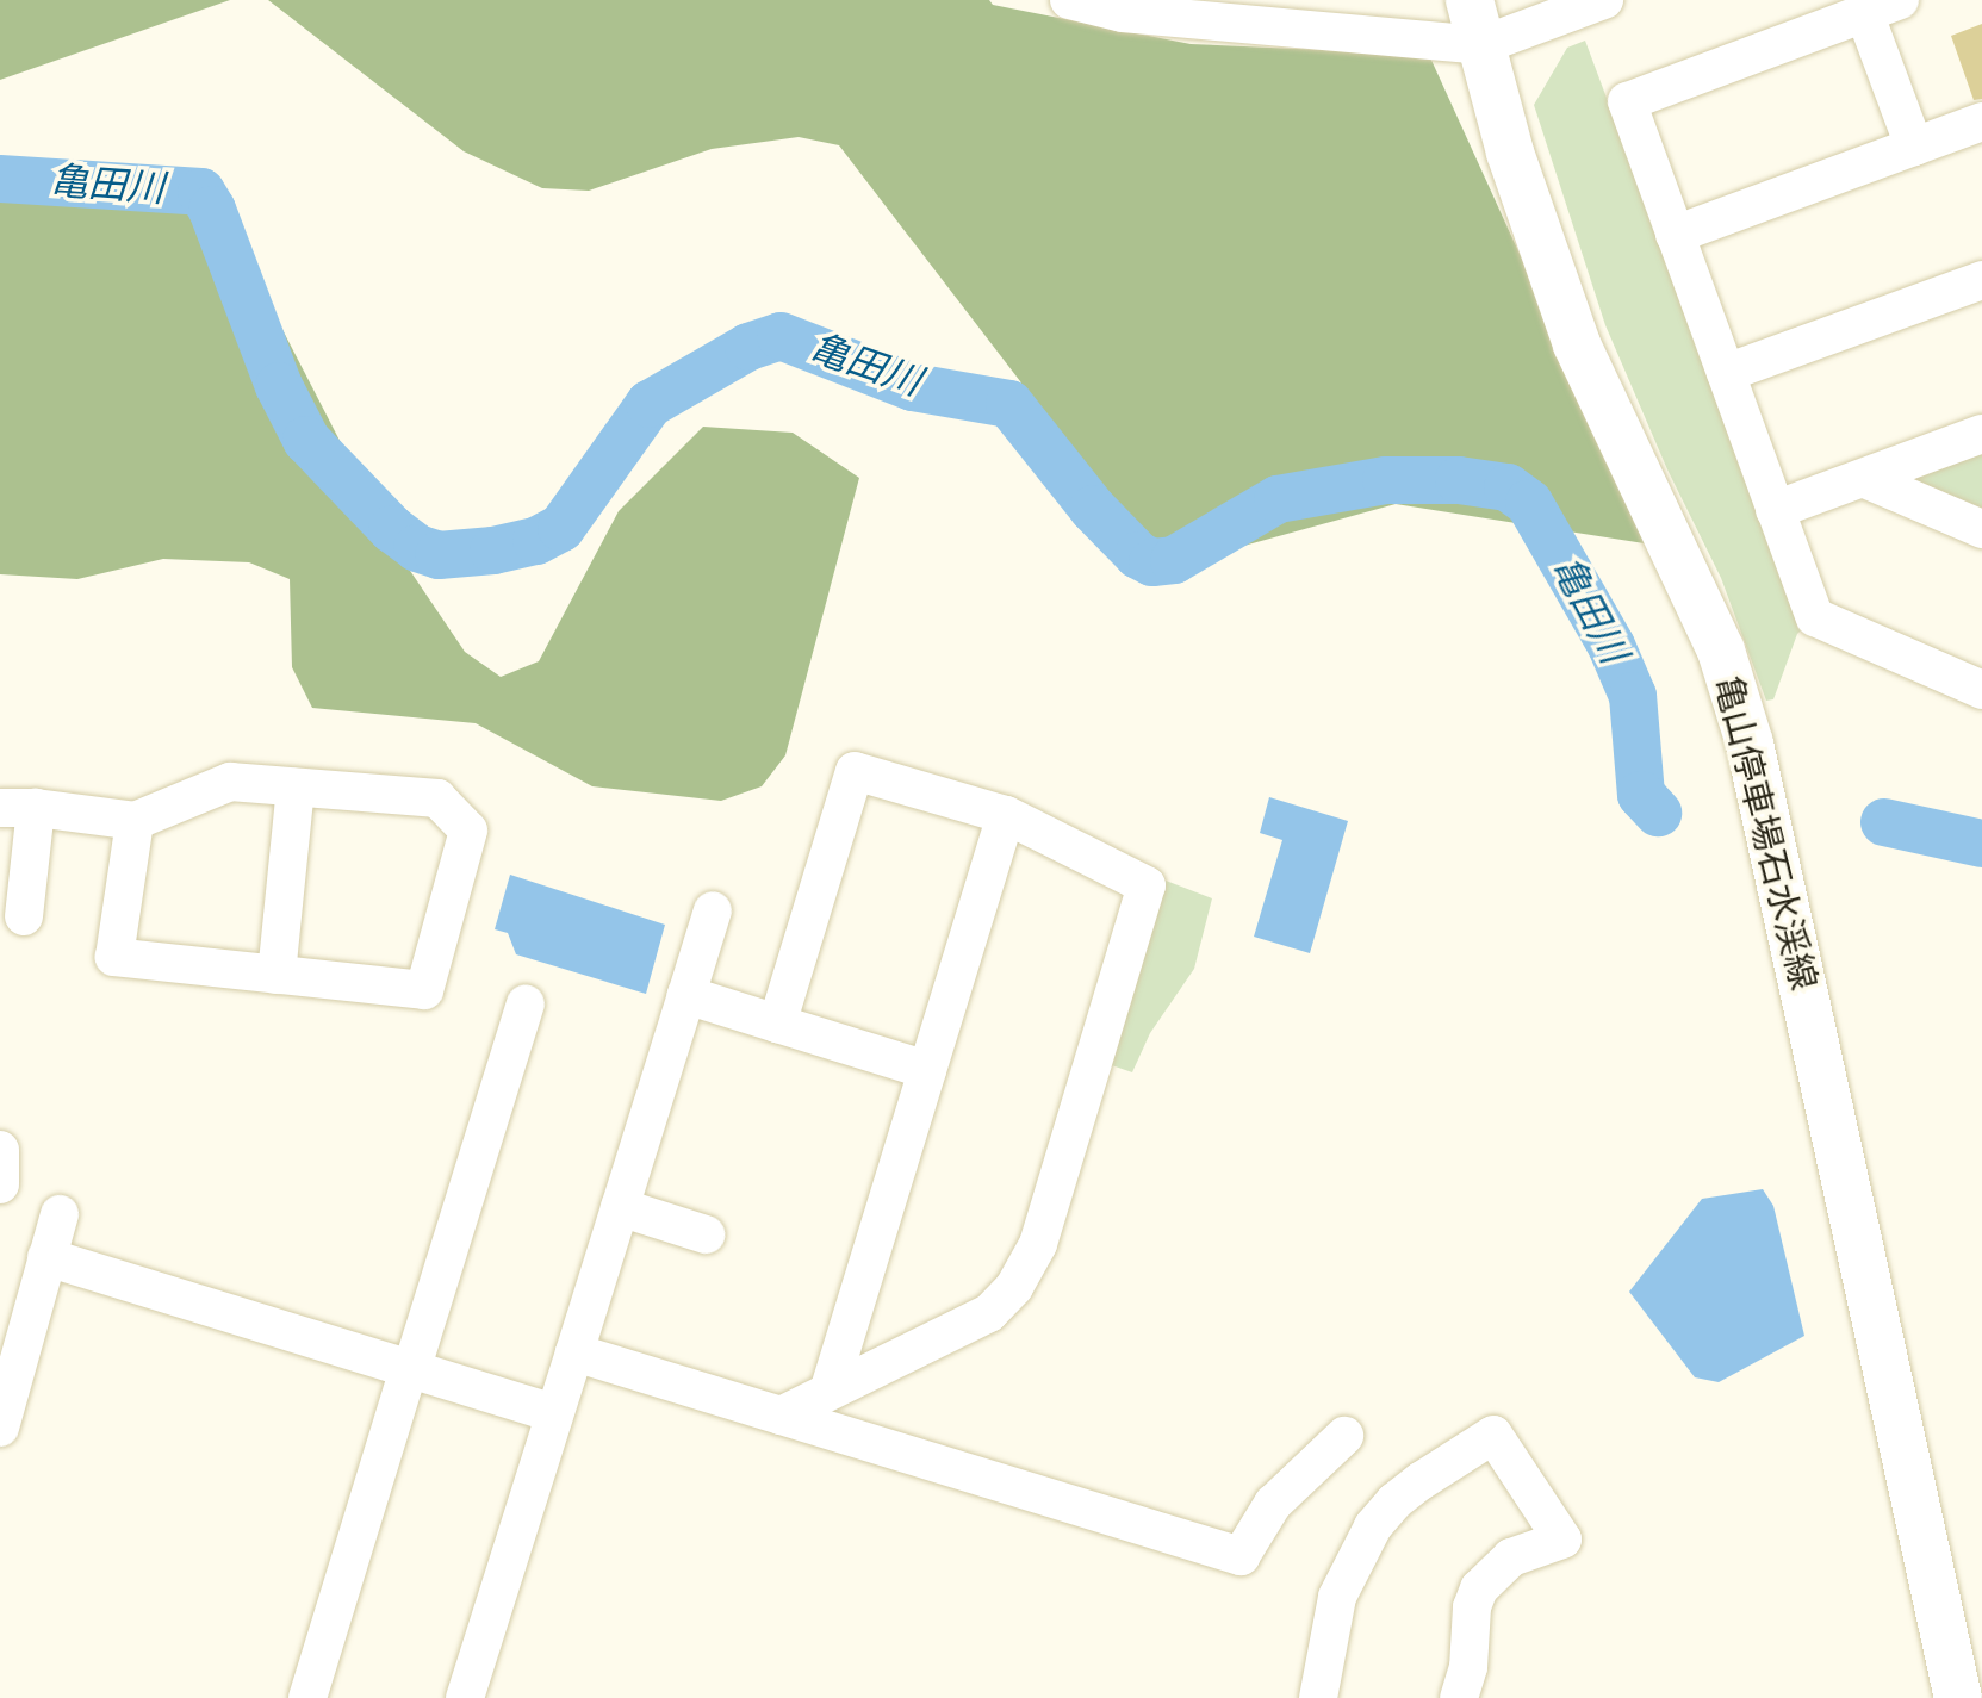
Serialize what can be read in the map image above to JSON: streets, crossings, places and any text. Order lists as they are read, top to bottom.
{
  "streets": {
    "main road": ["亀山停車場石水渓線"]
  },
  "water": ["亀田川"]
}
